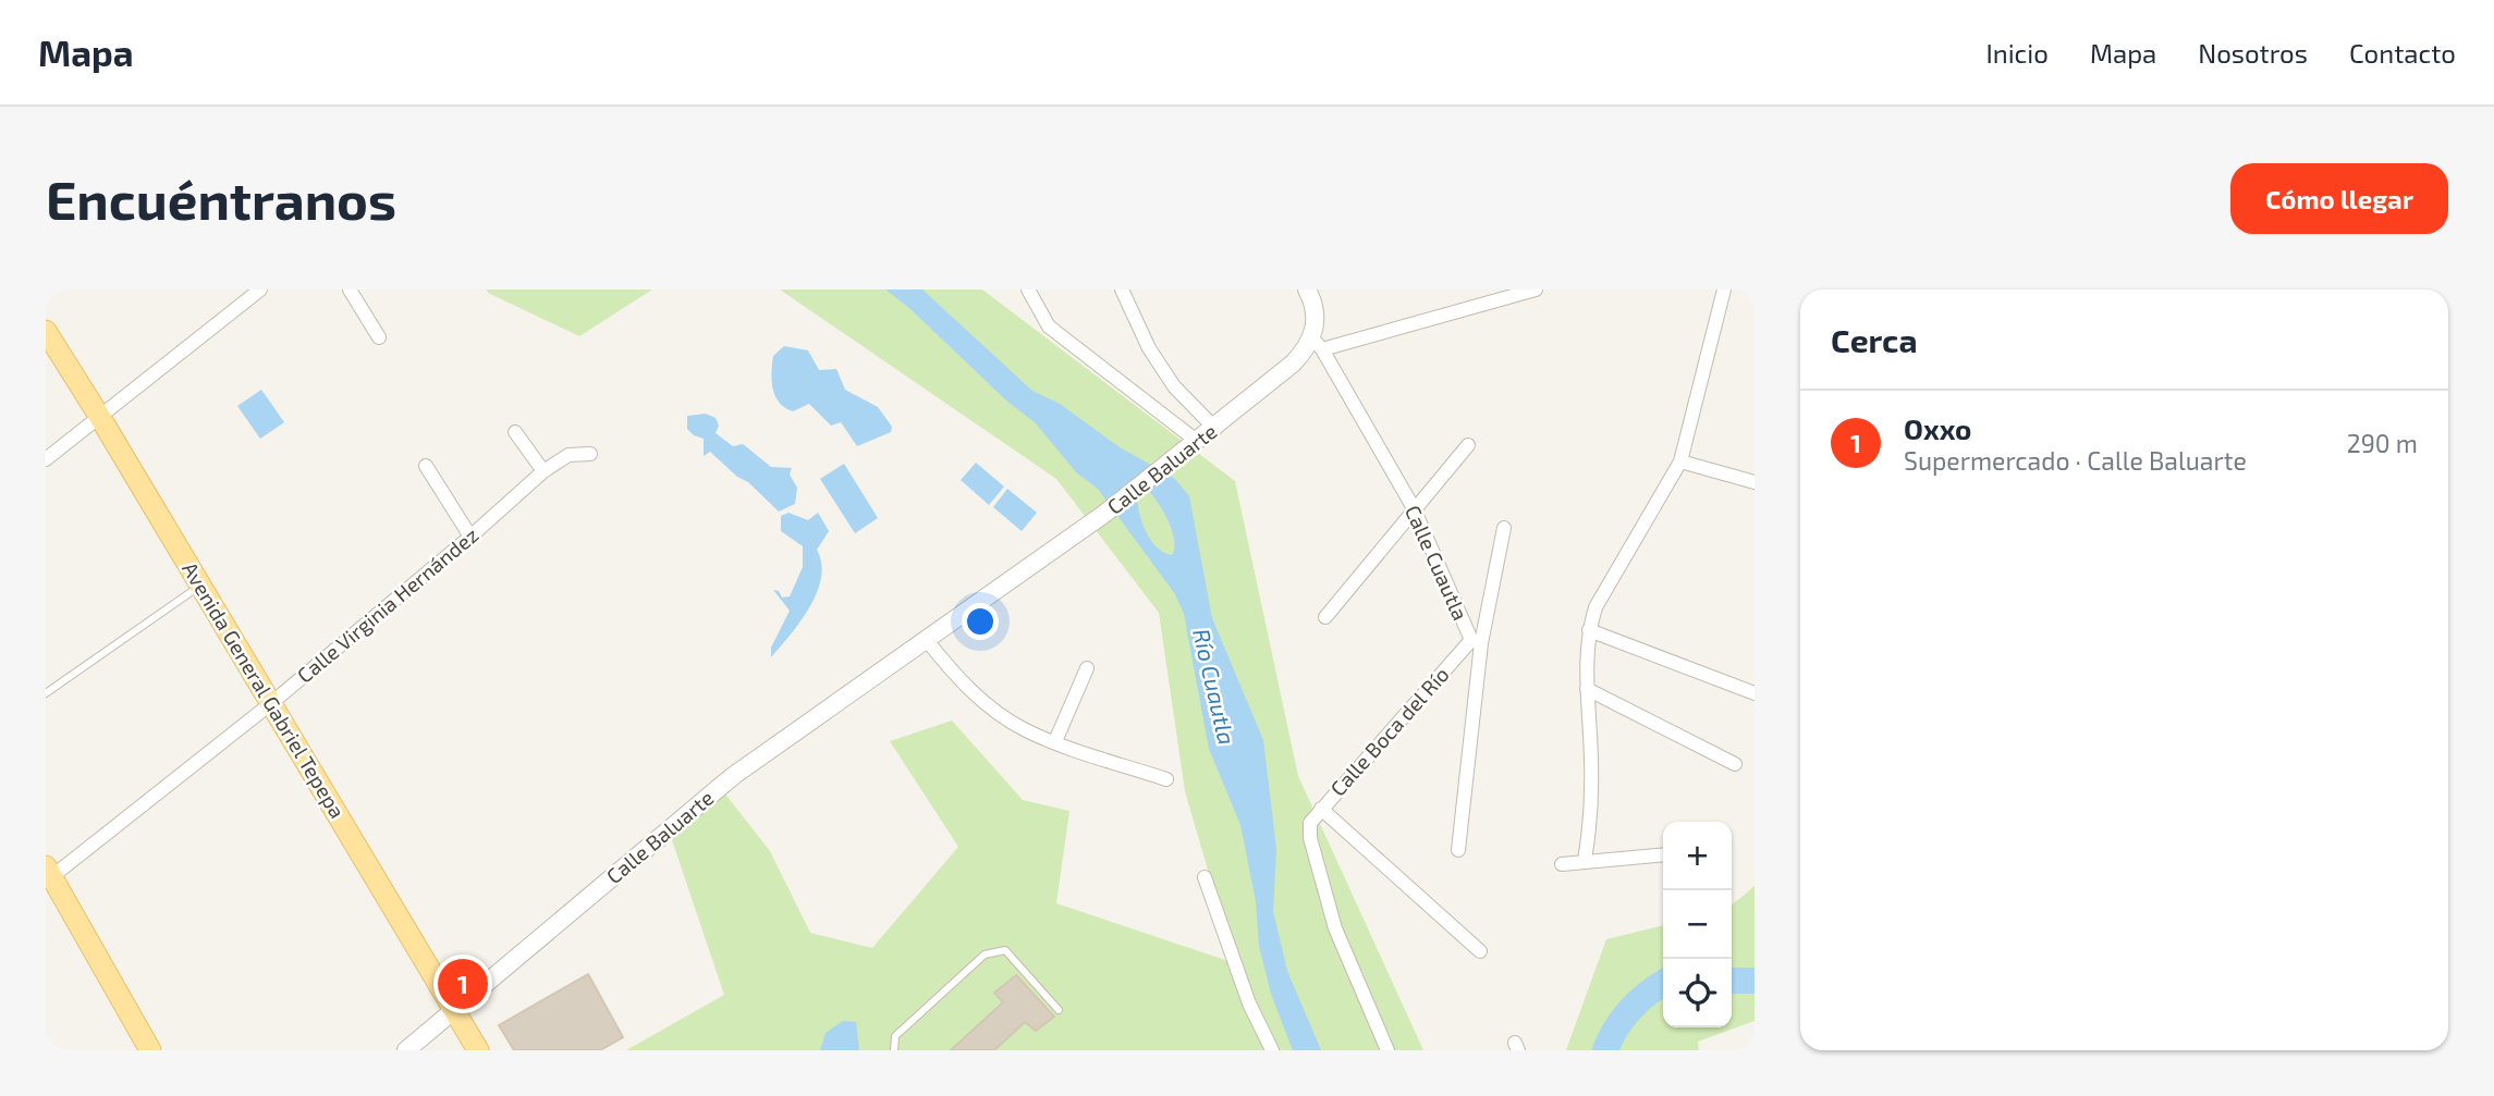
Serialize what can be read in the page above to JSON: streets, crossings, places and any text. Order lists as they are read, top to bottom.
{
  "streets": {
    "main road": ["Avenida General Gabriel Tepepa"],
    "street": [
      "Calle Baluarte",
      "Calle Cuautla",
      "Calle Virginia Hernández",
      "Calle Boca del Río"
    ]
  },
  "crossings": [
    ["Calle Baluarte", "Calle Cuautla"],
    ["Calle Baluarte", "Avenida General Gabriel Tepepa"],
    ["Calle Cuautla", "Calle Boca del Río"],
    ["Calle Virginia Hernández", "Avenida General Gabriel Tepepa"]
  ],
  "water": ["Río Cuautla"],
  "page": {
    "header": "Mapa",
    "nav": [
      "Inicio",
      "Mapa",
      "Nosotros",
      "Contacto"
    ],
    "buttons": "Cómo llegar",
    "title": "Encuéntranos",
    "heading": "Cerca",
    "list": [
      {
        "mark": "1",
        "name": "Oxxo",
        "note": "Supermercado · Calle Baluarte",
        "value": "290 m"
      }
    ],
    "map_buttons": ["+", "−"],
    "pins": "1"
  }
}
